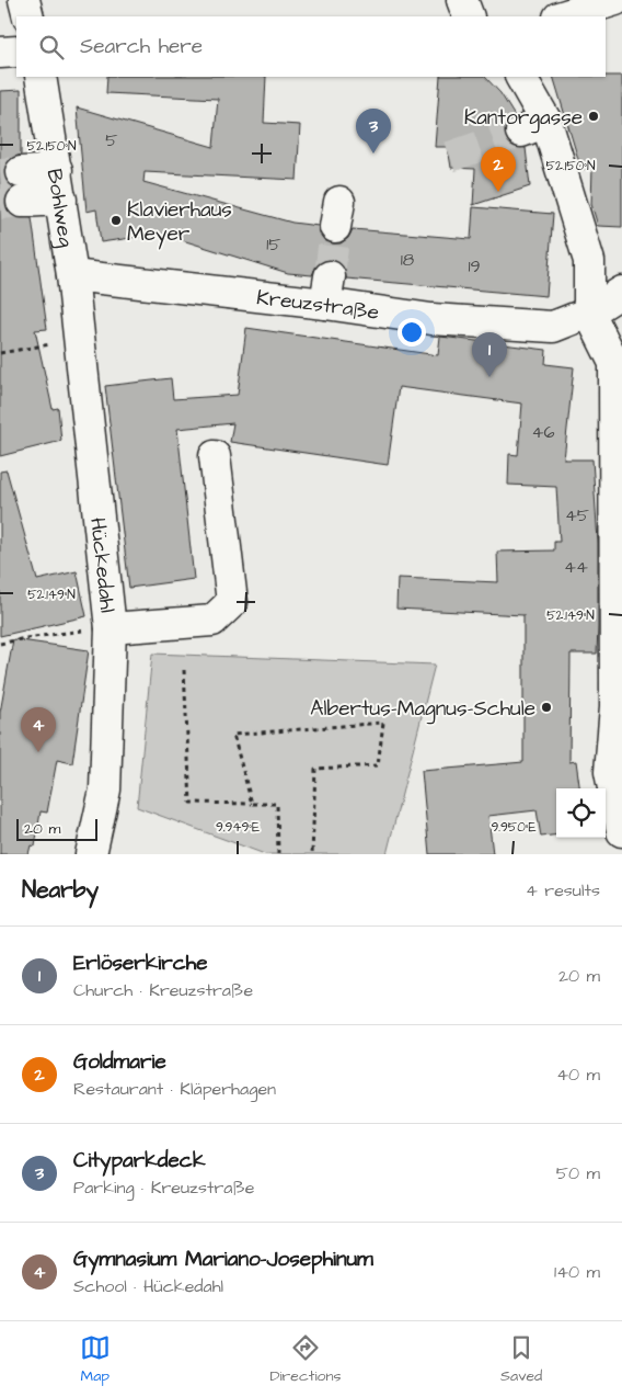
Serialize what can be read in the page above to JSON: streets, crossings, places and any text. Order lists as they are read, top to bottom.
{
  "streets": {
    "street": ["Bohlweg", "Kreuzstraße", "Hückedahl"]
  },
  "crossings": [
    ["Bohlweg", "Kreuzstraße"],
    ["Bohlweg", "Hückedahl"],
    ["Kreuzstraße", "Hückedahl"]
  ],
  "places": ["Kantorgasse", "Klavierhaus Meyer", "Albertus-Magnus-Schule"],
  "house_numbers": [
    "5",
    "15",
    "18",
    "19",
    "46",
    "45",
    "44"
  ],
  "scale_bar": "20 m",
  "page": {
    "search": "Search here",
    "pins": [
      "3",
      "2",
      "1",
      "4"
    ],
    "scale": "20 m",
    "heading": ["Nearby", "4 results"],
    "list": [
      {
        "mark": "1",
        "name": "Erlöserkirche",
        "note": "Church · Kreuzstraße",
        "value": "20 m"
      },
      {
        "mark": "2",
        "name": "Goldmarie",
        "note": "Restaurant · Kläperhagen",
        "value": "40 m"
      },
      {
        "mark": "3",
        "name": "Cityparkdeck",
        "note": "Parking · Kreuzstraße",
        "value": "50 m"
      },
      {
        "mark": "4",
        "name": "Gymnasium Mariano-Josephinum",
        "note": "School · Hückedahl",
        "value": "140 m"
      }
    ],
    "nav": ["Map", "Directions", "Saved"]
  },
  "coordinates": [
    "52.150°N",
    "52.149°N",
    "9.949°E",
    "9.950°E"
  ]
}
